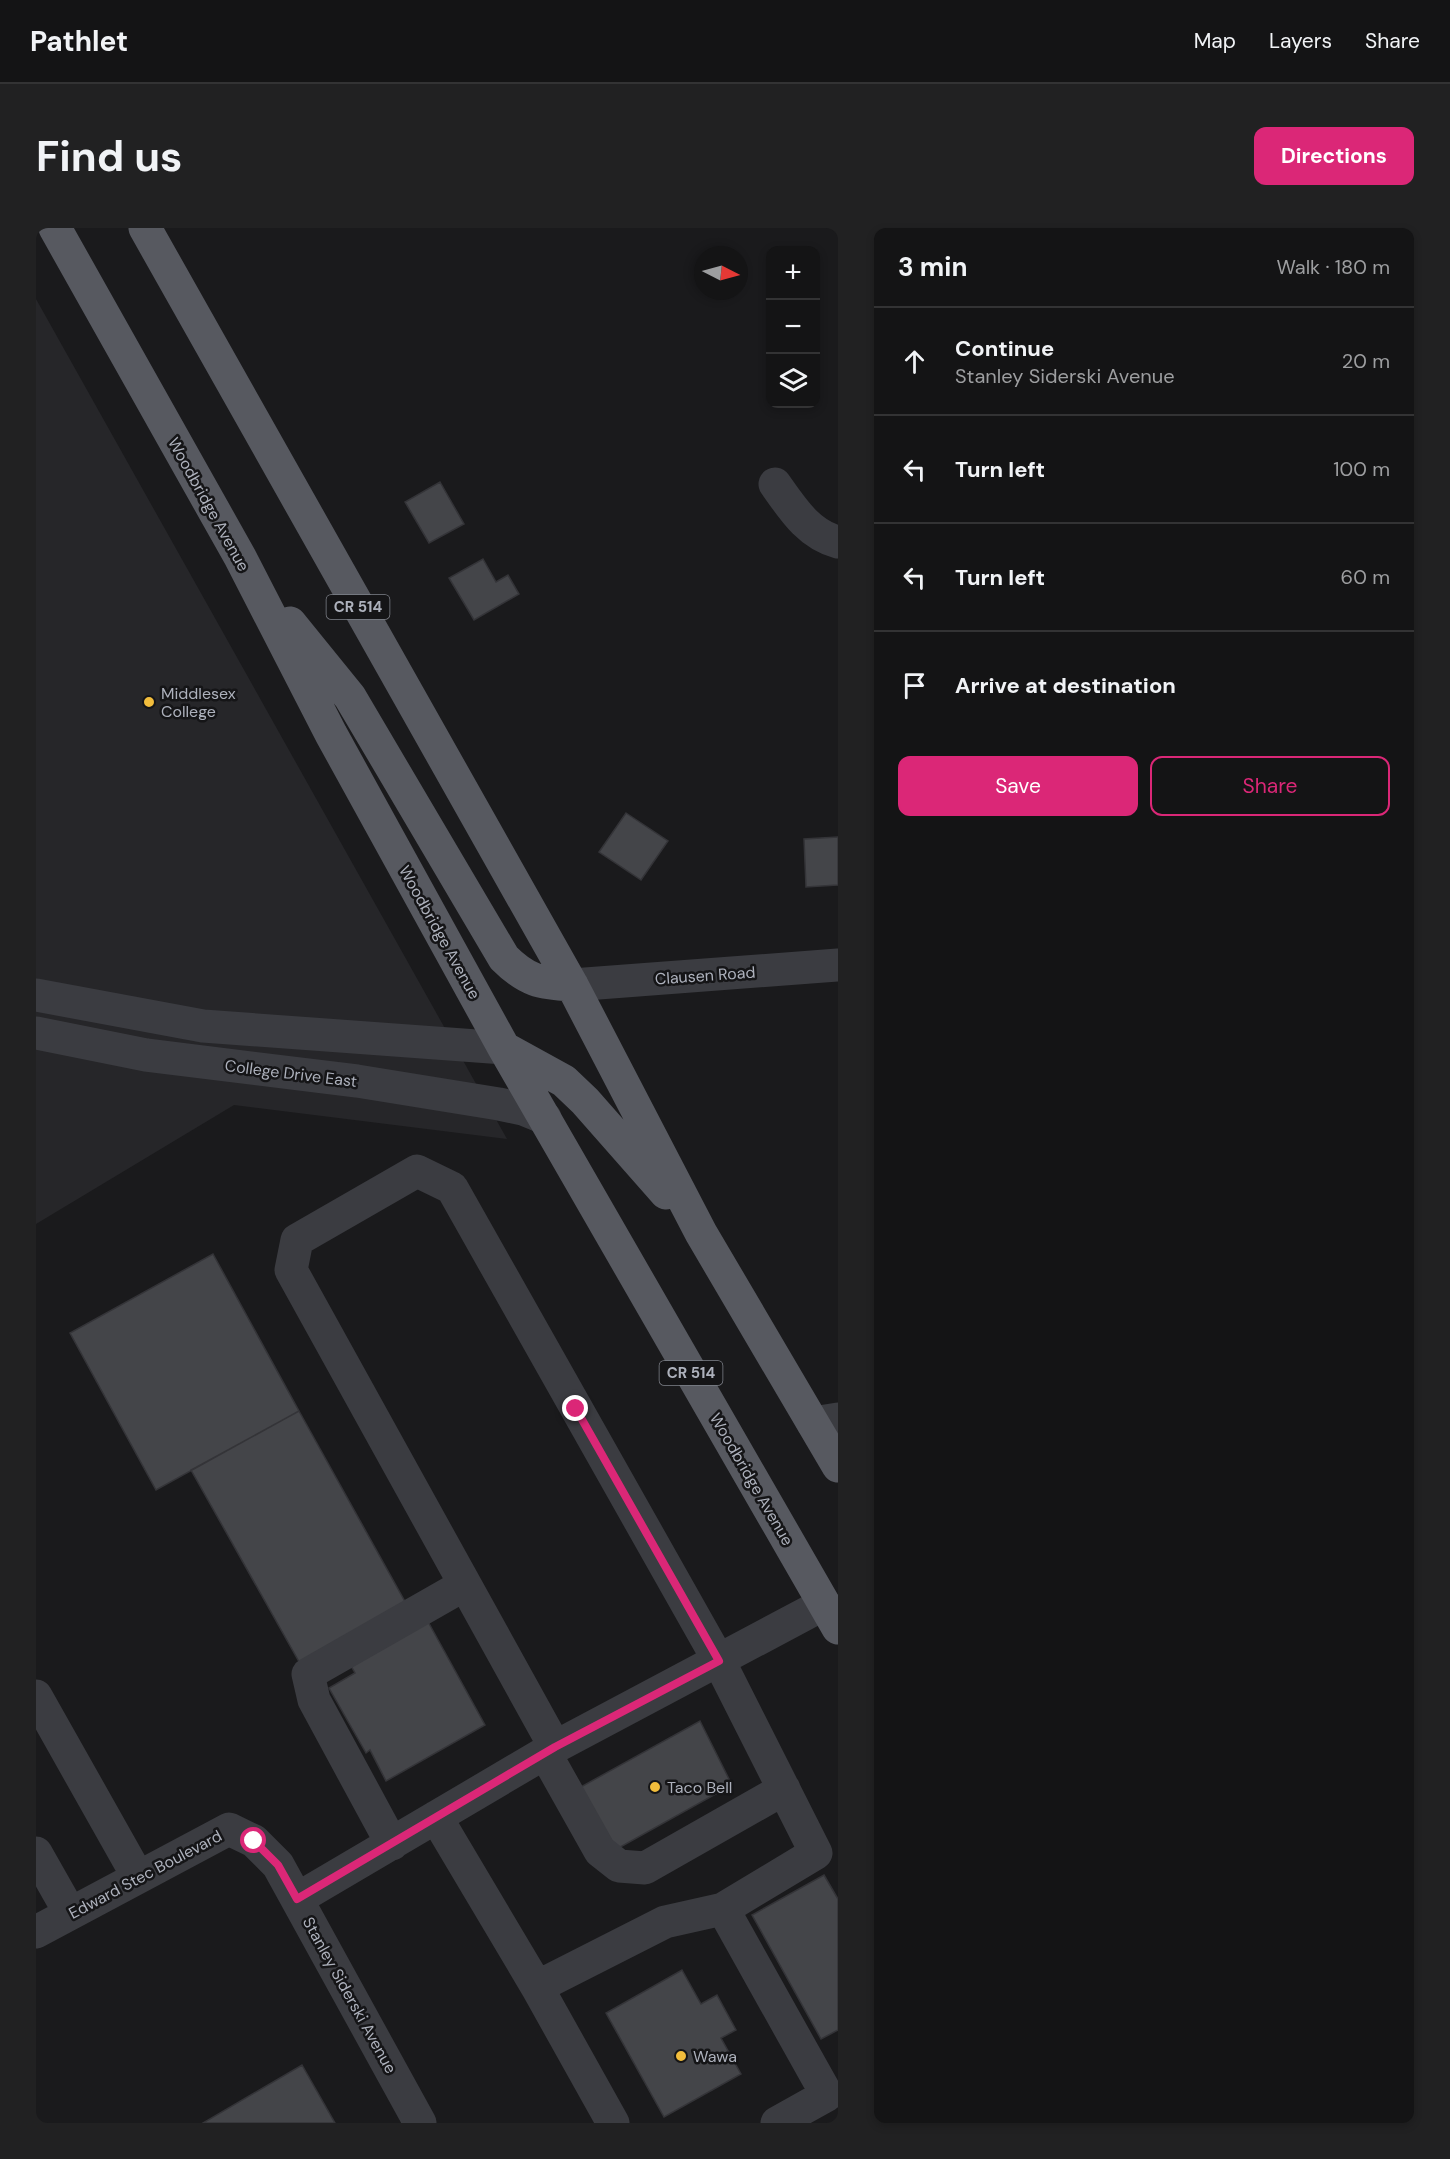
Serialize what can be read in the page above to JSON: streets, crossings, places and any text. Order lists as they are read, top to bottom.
{
  "streets": {
    "main road": ["Woodbridge Avenue", "CR 514"],
    "street": [
      "Clausen Road",
      "College Drive East",
      "Edward Stec Boulevard",
      "Stanley Siderski Avenue"
    ]
  },
  "crossings": [
    ["Woodbridge Avenue", "College Drive East"],
    ["CR 514", "Clausen Road"],
    ["Edward Stec Boulevard", "Stanley Siderski Avenue"]
  ],
  "places": ["Middlesex College", "Taco Bell", "Wawa"],
  "north": "right",
  "page": {
    "header": "Pathlet",
    "nav": ["Map", "Layers", "Share"],
    "buttons": [
      "Directions",
      ["Save", "Share"]
    ],
    "title": "Find us",
    "heading": ["3 min", "Walk · 180 m"],
    "map_buttons": ["+", "−"],
    "list": [
      ["Continue", "Stanley Siderski Avenue", "20 m"],
      ["Turn left", "100 m"],
      ["Turn left", "60 m"],
      "Arrive at destination"
    ]
  }
}
